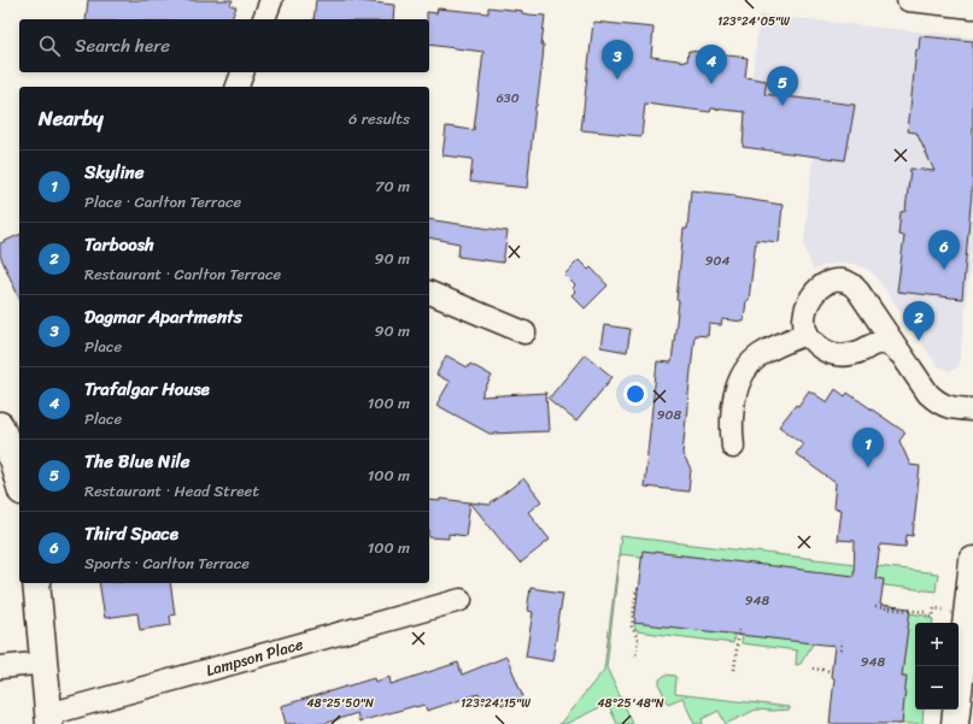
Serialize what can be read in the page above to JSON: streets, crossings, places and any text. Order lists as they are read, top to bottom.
{
  "streets": {
    "street": ["Lampson Place"]
  },
  "house_numbers": [
    "630",
    "904",
    "908",
    "948",
    "948"
  ],
  "page": {
    "search": "Search here",
    "pins": [
      "3",
      "4",
      "5",
      "6",
      "2",
      "1"
    ],
    "heading": ["Nearby", "6 results"],
    "list": [
      {
        "mark": "1",
        "name": "Skyline",
        "note": "Place · Carlton Terrace",
        "value": "70 m"
      },
      {
        "mark": "2",
        "name": "Tarboosh",
        "note": "Restaurant · Carlton Terrace",
        "value": "90 m"
      },
      {
        "mark": "3",
        "name": "Dagmar Apartments",
        "note": "Place",
        "value": "90 m"
      },
      {
        "mark": "4",
        "name": "Trafalgar House",
        "note": "Place",
        "value": "100 m"
      },
      {
        "mark": "5",
        "name": "The Blue Nile",
        "note": "Restaurant · Head Street",
        "value": "100 m"
      },
      {
        "mark": "6",
        "name": "Third Space",
        "note": "Sports · Carlton Terrace",
        "value": "100 m"
      }
    ],
    "map_buttons": ["+", "−"]
  },
  "coordinates": [
    "123°24'05\"W",
    "48°25'50\"N",
    "48°25'48\"N",
    "123°24'15\"W"
  ]
}
